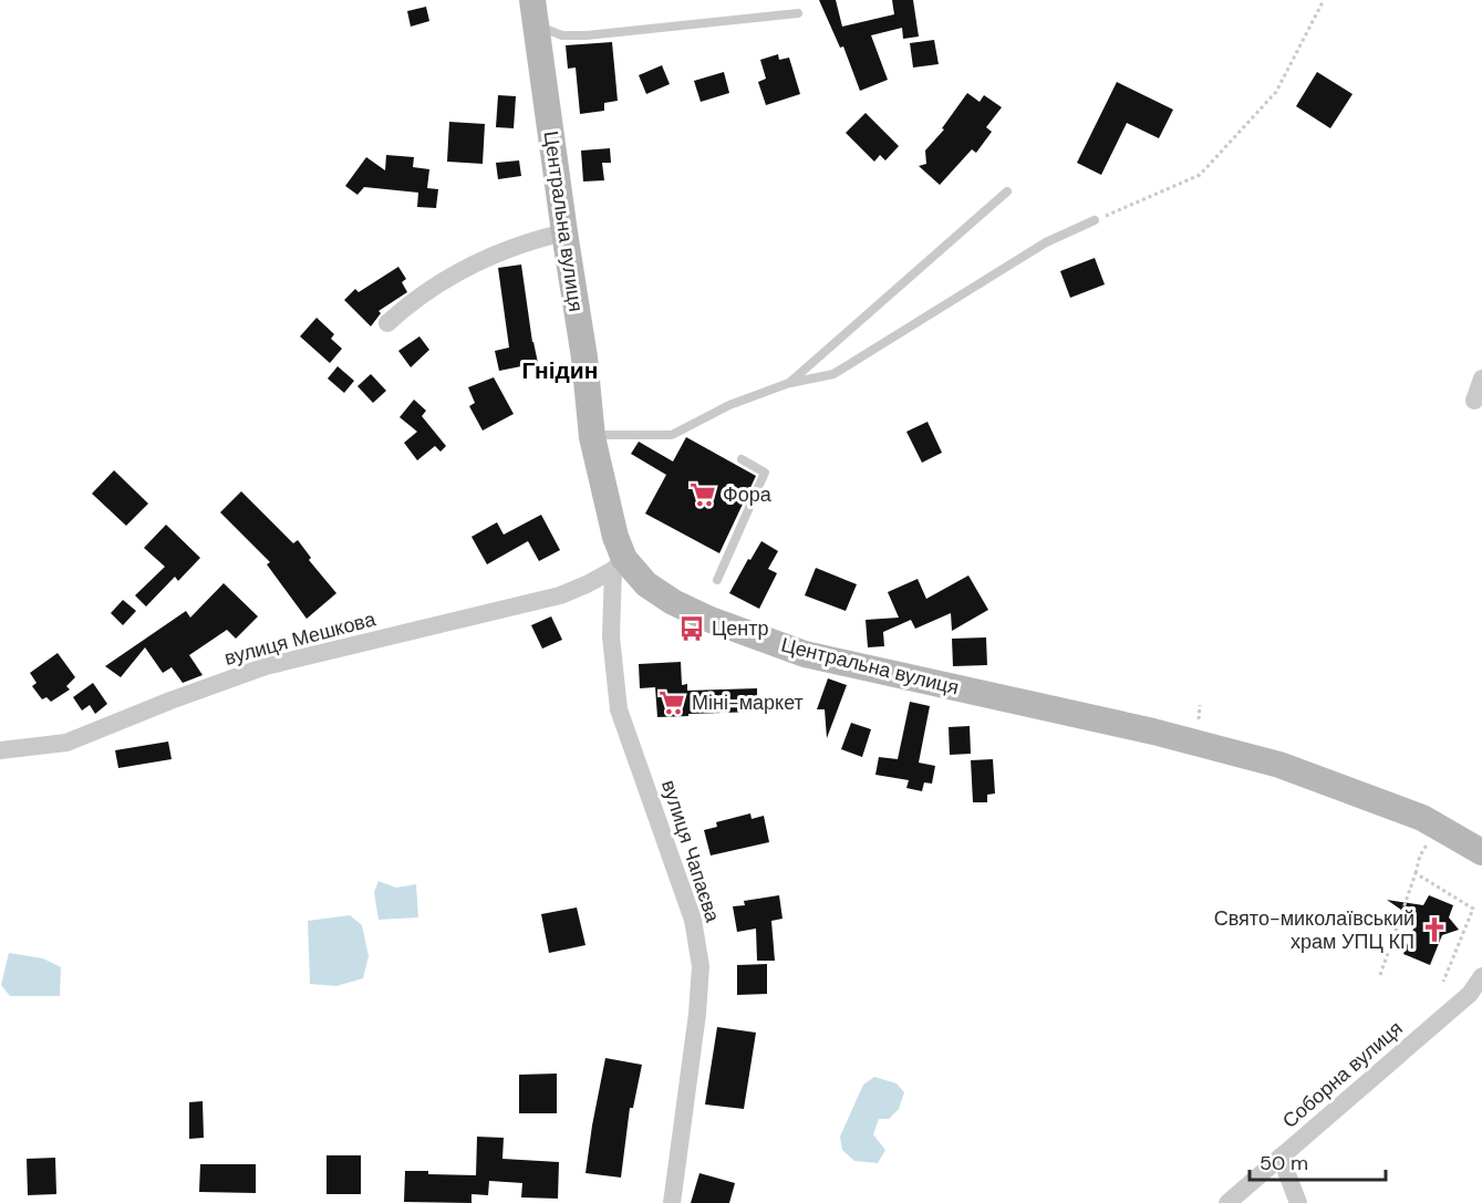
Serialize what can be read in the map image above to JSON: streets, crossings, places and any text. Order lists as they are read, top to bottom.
{
  "streets": {
    "street": [
      "Центральна вулиця",
      "вулиця Мешкова",
      "вулиця Чапаєва",
      "Соборна вулиця"
    ]
  },
  "crossings": [
    ["Центральна вулиця", "вулиця Мешкова"],
    ["Центральна вулиця", "вулиця Чапаєва"],
    ["вулиця Мешкова", "вулиця Чапаєва"]
  ],
  "districts": ["Гнідин"],
  "places": {
    "supermarket": ["Фора", "Міні-маркет"],
    "bus stop": ["Центр"],
    "church": ["Свято-миколаївський храм УПЦ КП"]
  },
  "scale_bar": "50 m"
}
